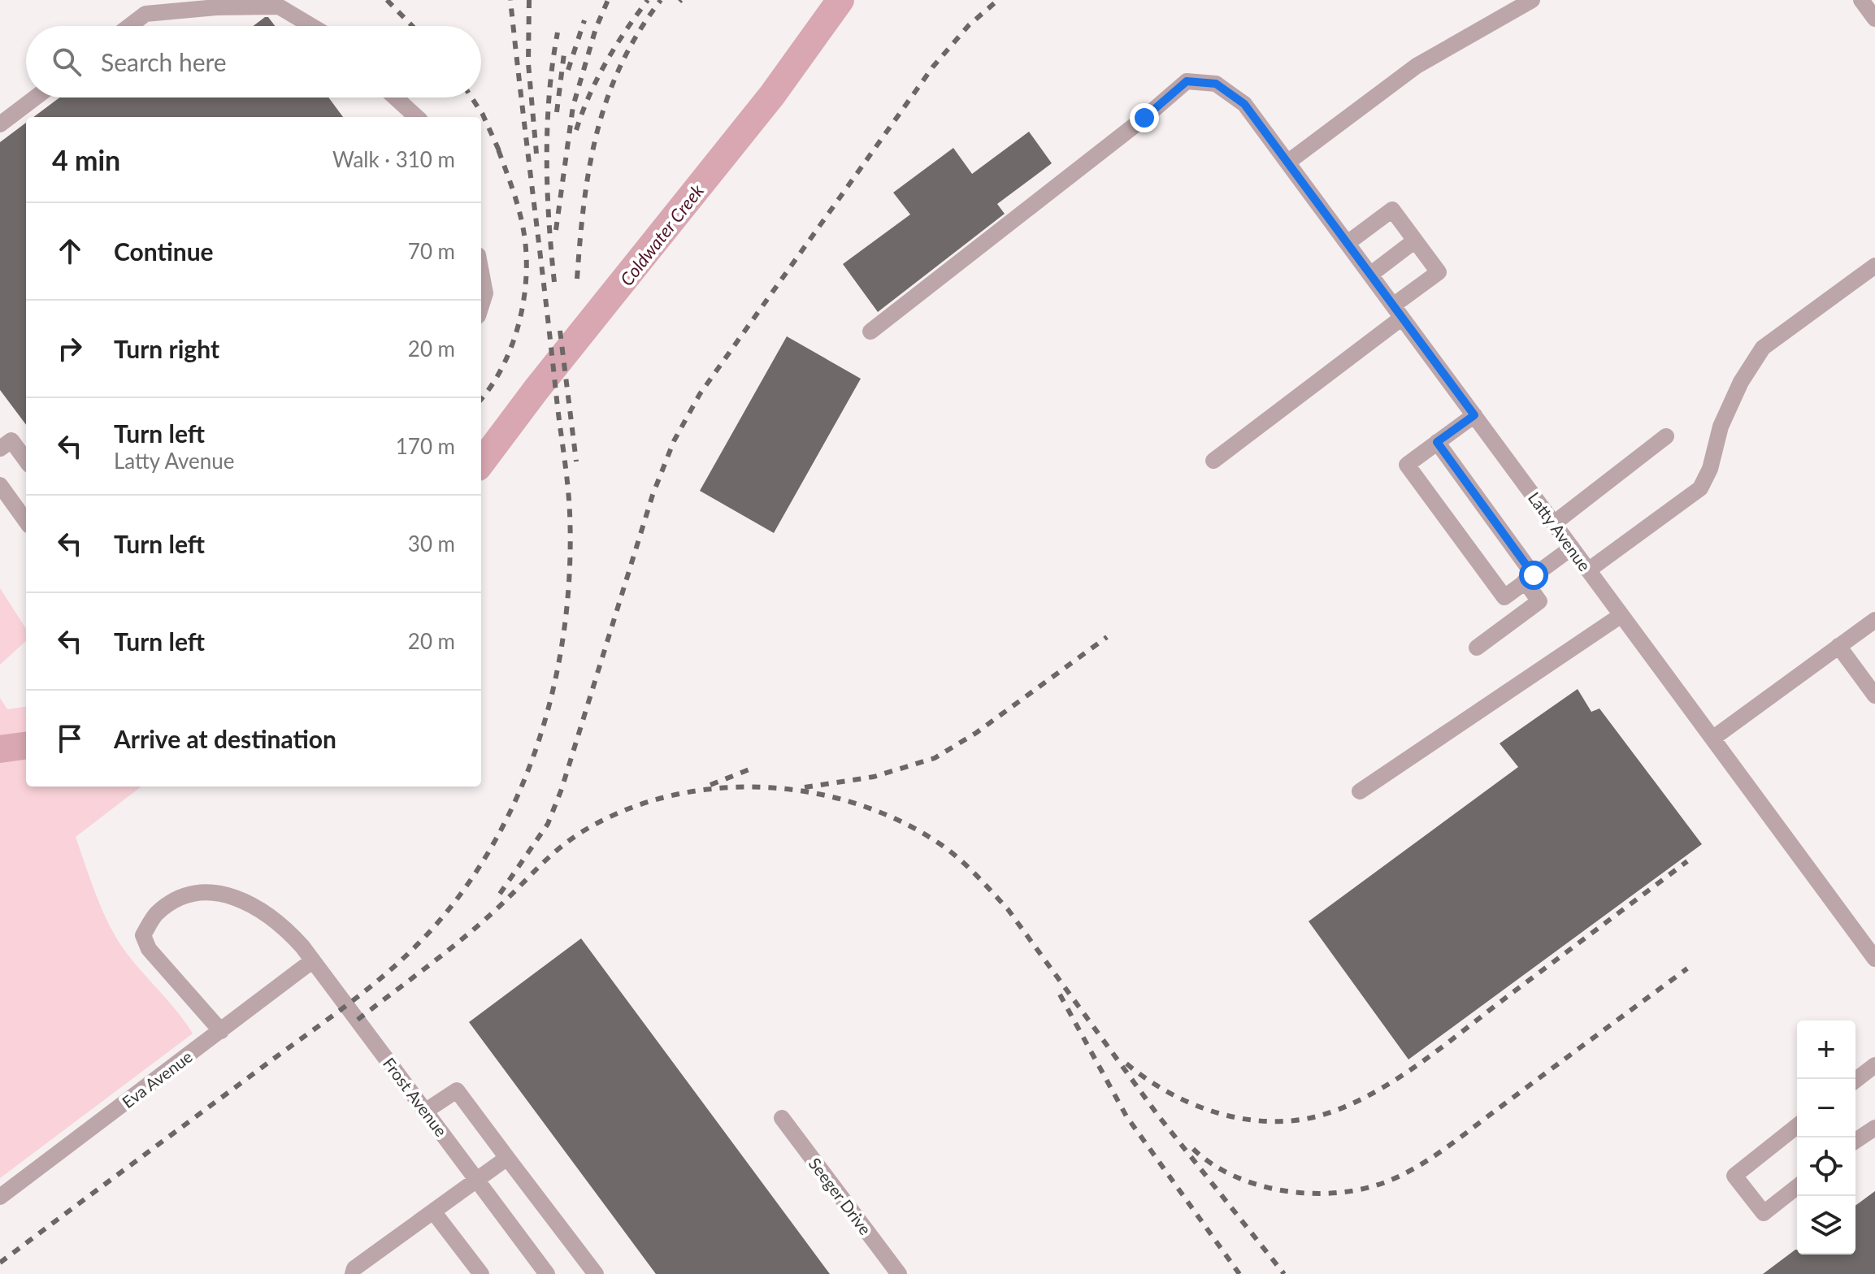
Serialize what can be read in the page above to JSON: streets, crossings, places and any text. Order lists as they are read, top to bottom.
{
  "streets": {
    "street": [
      "Latty Avenue",
      "Eva Avenue",
      "Frost Avenue",
      "Seeger Drive"
    ]
  },
  "crossings": [
    ["Eva Avenue", "Frost Avenue"]
  ],
  "water": ["Coldwater Creek"],
  "page": {
    "search": "Search here",
    "heading": ["4 min", "Walk · 310 m"],
    "list": [
      ["Continue", "70 m"],
      ["Turn right", "20 m"],
      ["Turn left", "Latty Avenue", "170 m"],
      ["Turn left", "30 m"],
      ["Turn left", "20 m"],
      "Arrive at destination"
    ],
    "map_buttons": ["+", "−"]
  }
}
